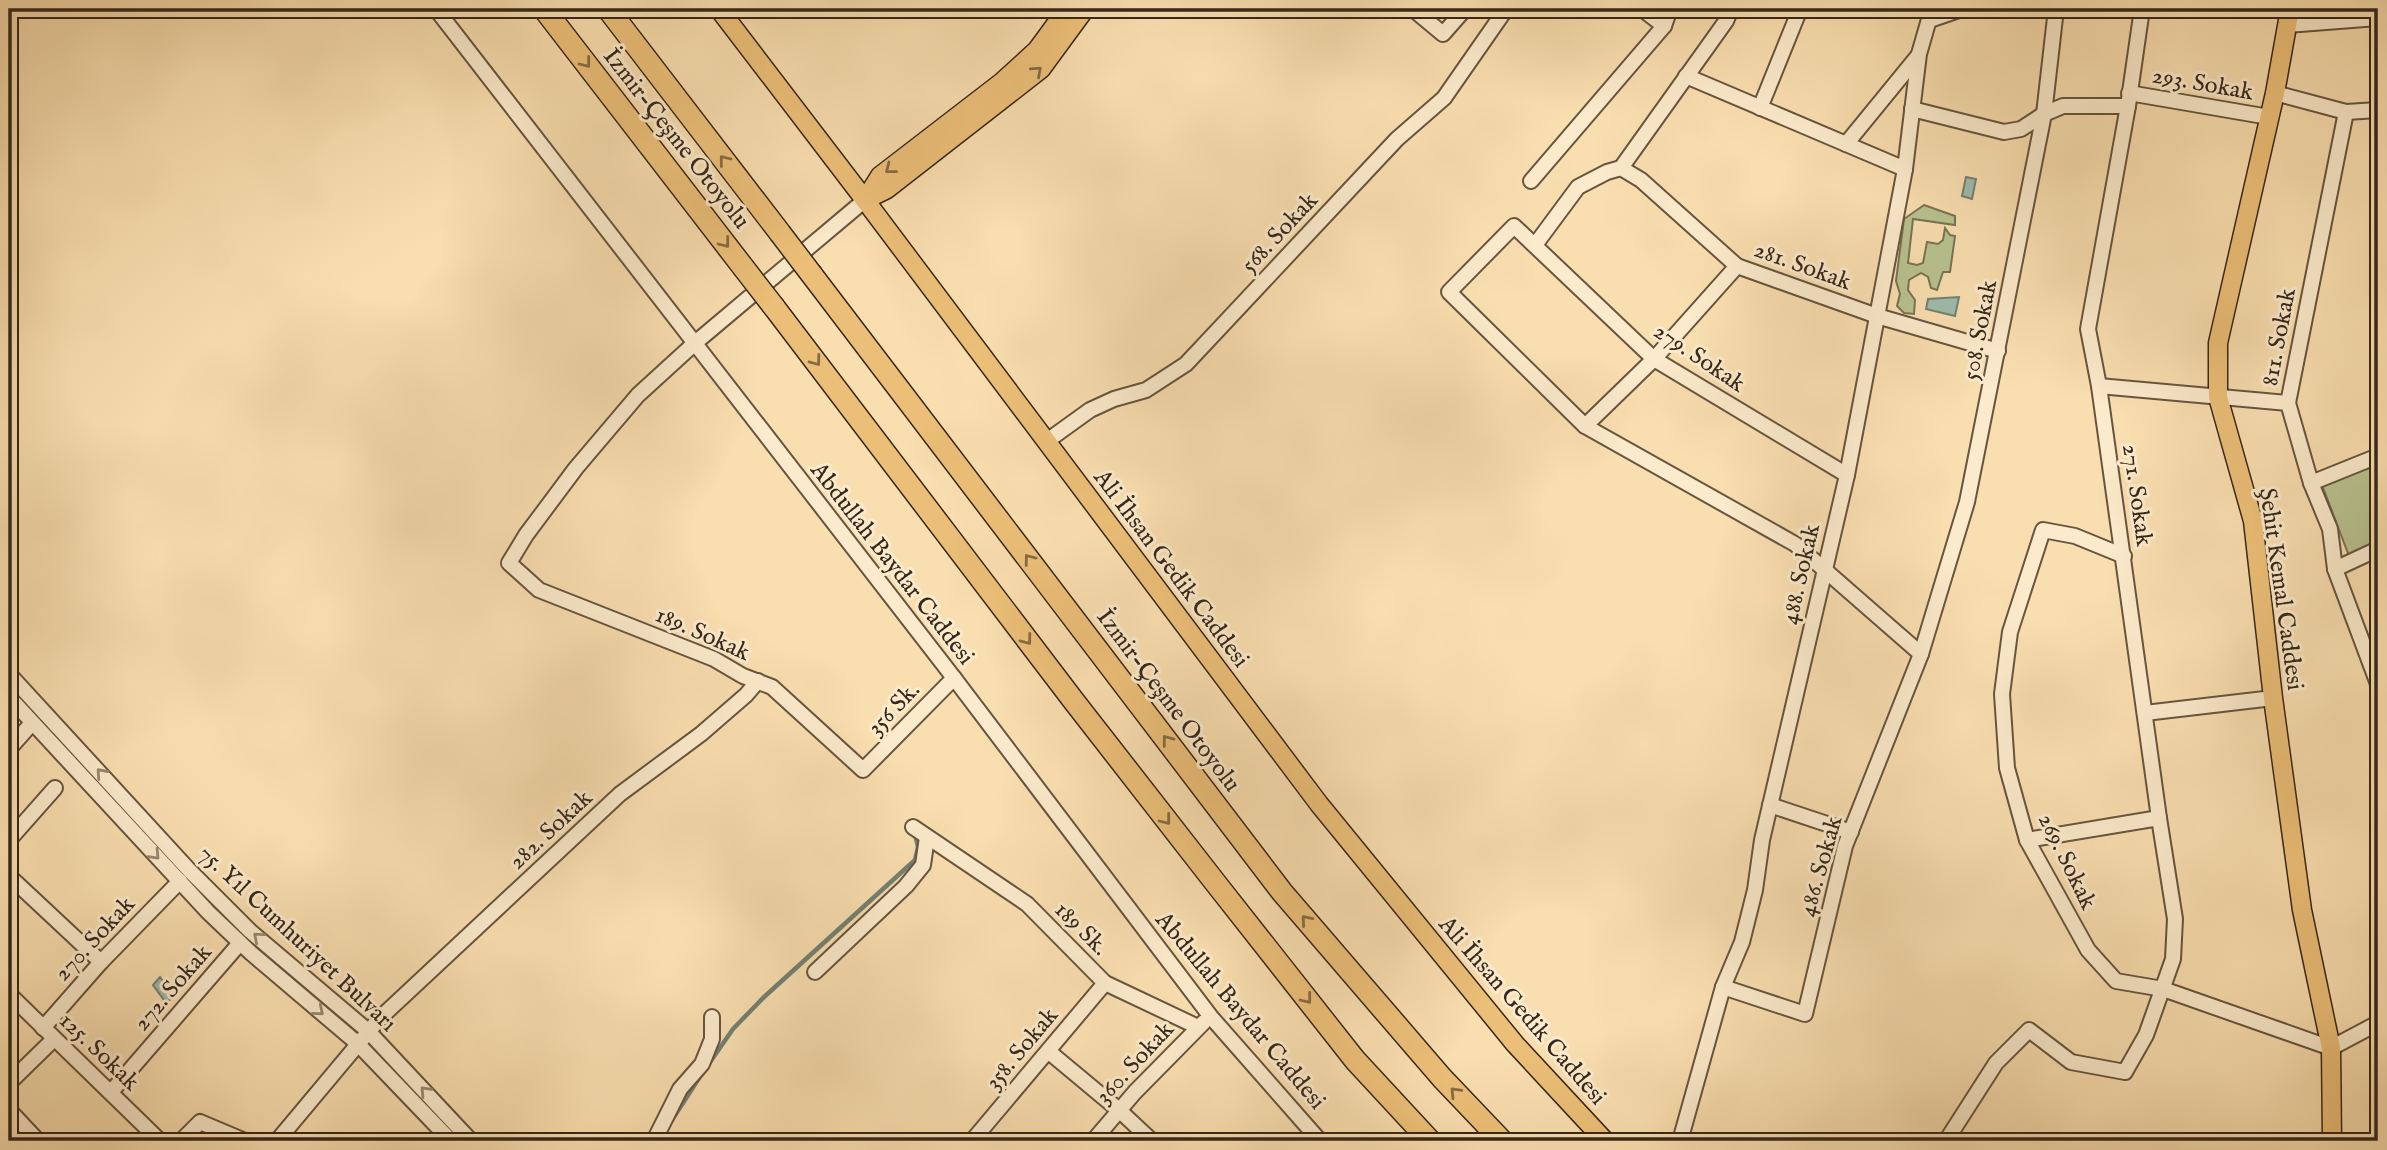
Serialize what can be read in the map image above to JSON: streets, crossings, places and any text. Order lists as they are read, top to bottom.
{
  "streets": {
    "highway": ["İzmir-Çeşme Otoyolu"],
    "main road": ["Ali İhsan Gedik Caddesi", "Şehit Kemal Caddesi"],
    "street": [
      "293. Sokak",
      "568. Sokak",
      "281. Sokak",
      "508. Sokak",
      "811. Sokak",
      "279. Sokak",
      "271. Sokak",
      "Abdullah Baydar Caddesi",
      "488. Sokak",
      "189. Sokak",
      "356 Sk.",
      "282. Sokak",
      "269. Sokak",
      "486. Sokak",
      "189 Sk.",
      "270. Sokak",
      "75. Yıl Cumhuriyet Bulvarı",
      "272. Sokak",
      "358. Sokak",
      "125. Sokak",
      "360. Sokak"
    ]
  },
  "crossings": [
    ["293. Sokak", "508. Sokak"],
    ["293. Sokak", "271. Sokak"],
    ["293. Sokak", "488. Sokak"],
    ["293. Sokak", "Şehit Kemal Caddesi"],
    ["568. Sokak", "Ali İhsan Gedik Caddesi"],
    ["281. Sokak", "508. Sokak"],
    ["281. Sokak", "488. Sokak"],
    ["508. Sokak", "486. Sokak"],
    ["279. Sokak", "488. Sokak"],
    ["271. Sokak", "269. Sokak"],
    ["Abdullah Baydar Caddesi", "189. Sokak"],
    ["Abdullah Baydar Caddesi", "356 Sk."],
    ["Abdullah Baydar Caddesi", "360. Sokak"],
    ["488. Sokak", "486. Sokak"],
    ["Şehit Kemal Caddesi", "269. Sokak"],
    ["189. Sokak", "356 Sk."],
    ["189. Sokak", "282. Sokak"],
    ["282. Sokak", "75. Yıl Cumhuriyet Bulvarı"],
    ["189 Sk.", "358. Sokak"],
    ["270. Sokak", "75. Yıl Cumhuriyet Bulvarı"],
    ["270. Sokak", "125. Sokak"],
    ["75. Yıl Cumhuriyet Bulvarı", "272. Sokak"],
    ["272. Sokak", "125. Sokak"]
  ]
}
